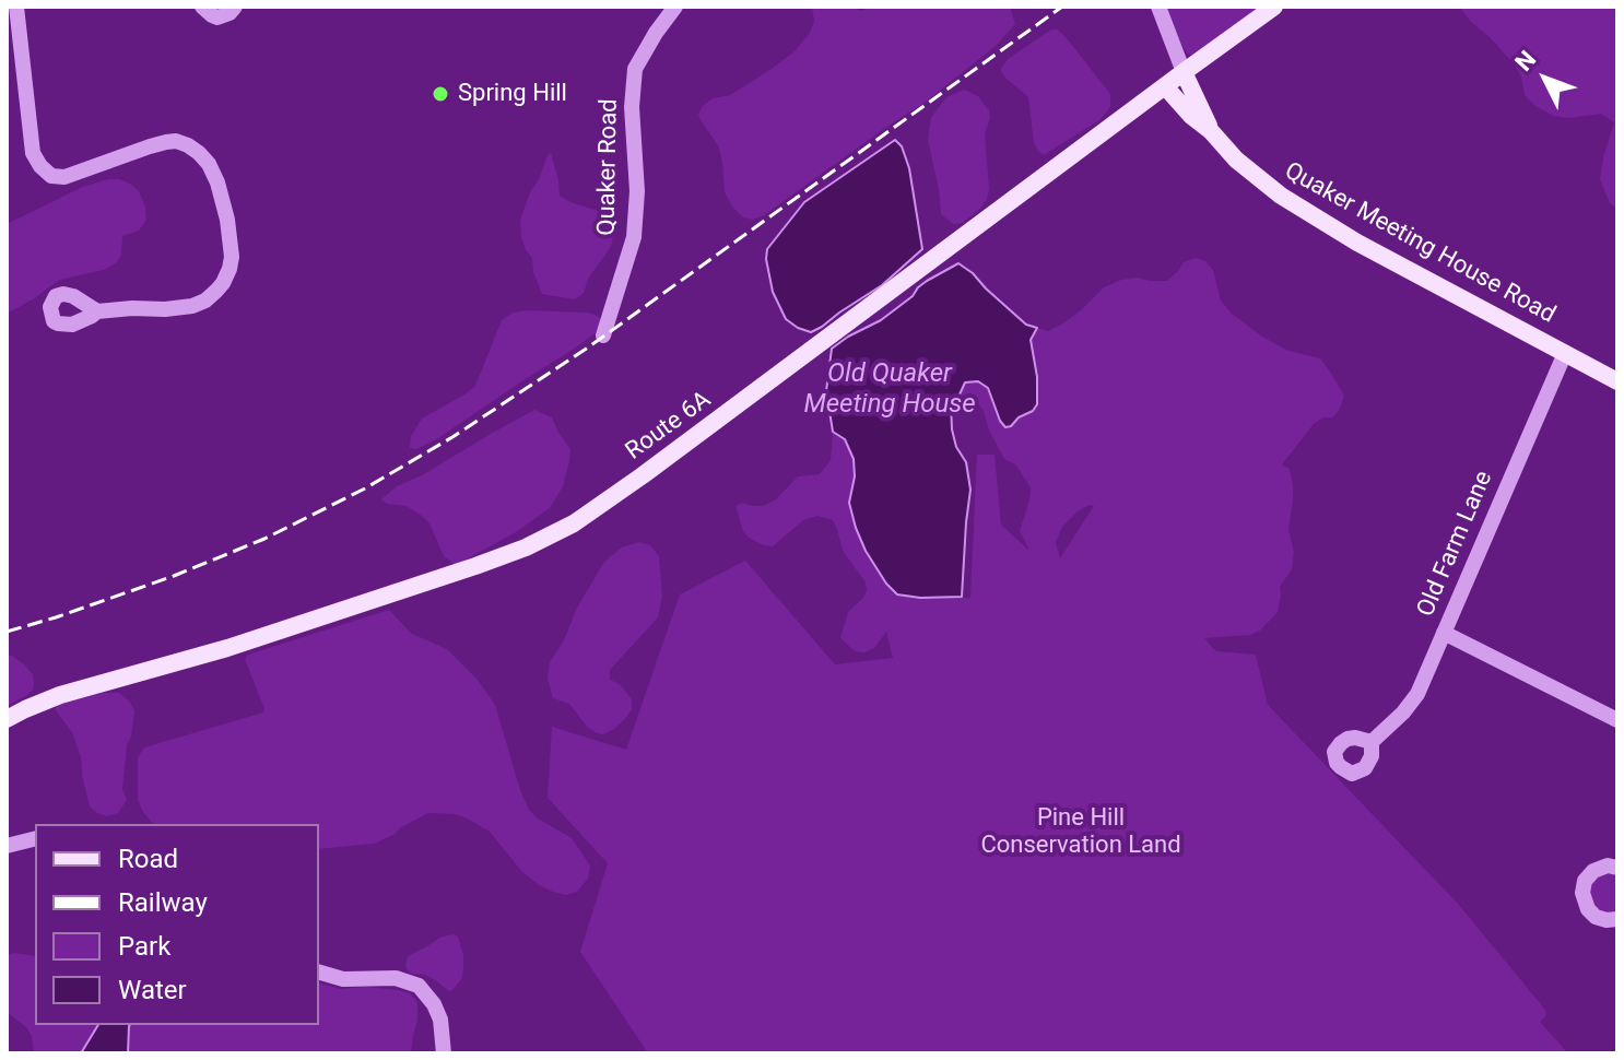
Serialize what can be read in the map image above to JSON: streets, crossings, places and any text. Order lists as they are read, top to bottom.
{
  "streets": {
    "main road": ["Quaker Meeting House Road", "Route 6A"],
    "street": ["Quaker Road", "Old Farm Lane"]
  },
  "crossings": [
    ["Quaker Meeting House Road", "Route 6A"],
    ["Quaker Meeting House Road", "Old Farm Lane"]
  ],
  "water": ["Old Quaker Meeting House"],
  "parks": ["Pine Hill Conservation Land"],
  "places": ["Spring Hill"],
  "legend": [
    "Road",
    "Railway",
    "Park",
    "Water"
  ],
  "north": "top left"
}
